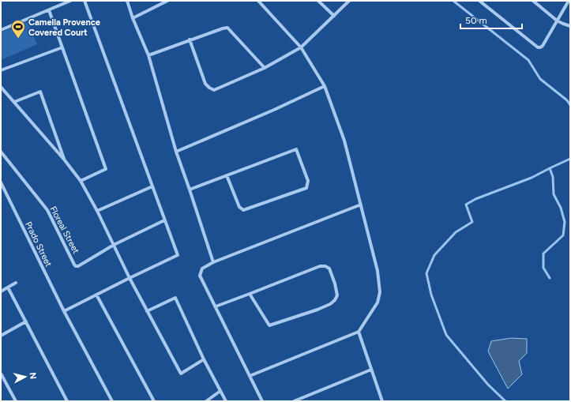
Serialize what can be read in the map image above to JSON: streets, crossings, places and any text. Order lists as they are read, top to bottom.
{
  "streets": {
    "street": ["Floreal Street", "Prado Street"]
  },
  "places": {
    "sports": ["Camella Provence Covered Court"]
  },
  "scale_bar": "50 m",
  "north": "right"
}
